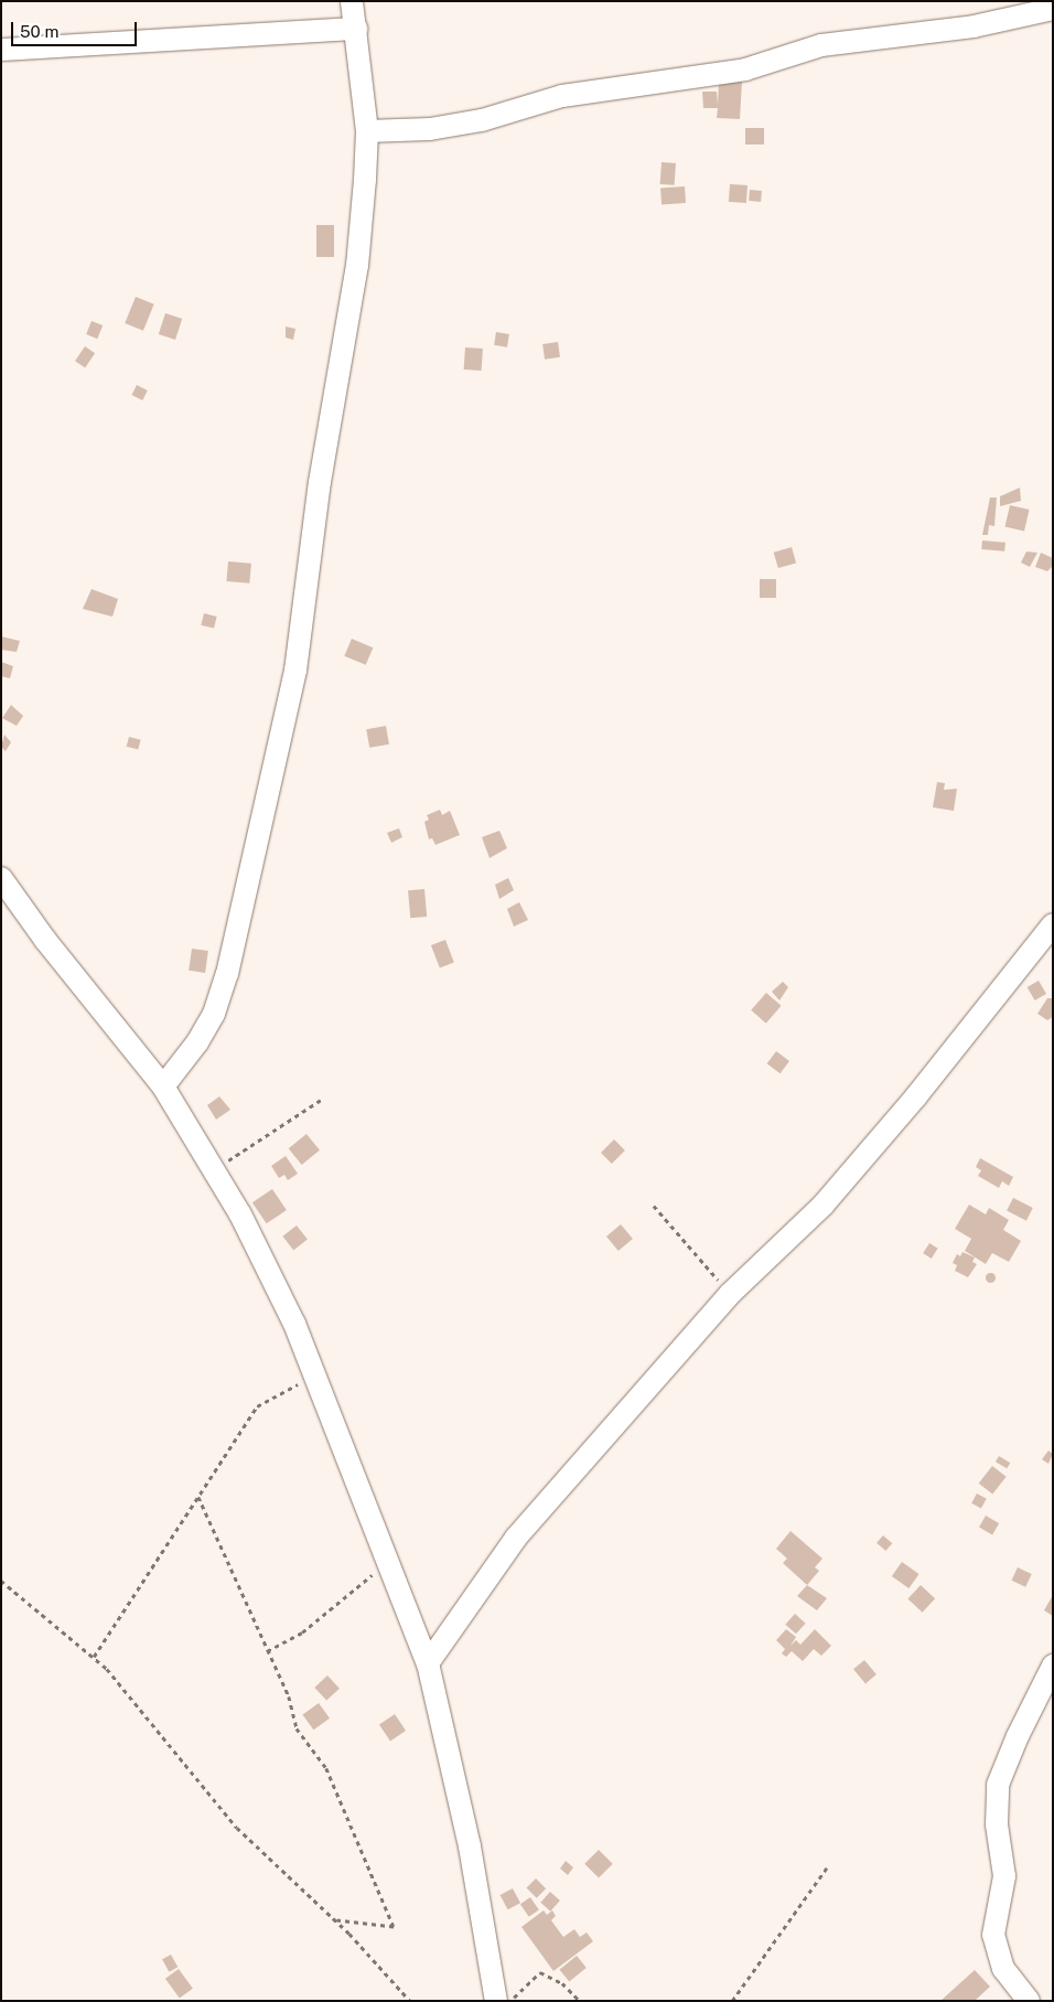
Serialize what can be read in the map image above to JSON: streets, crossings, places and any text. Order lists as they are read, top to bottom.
{
  "scale_bar": "50 m"
}
